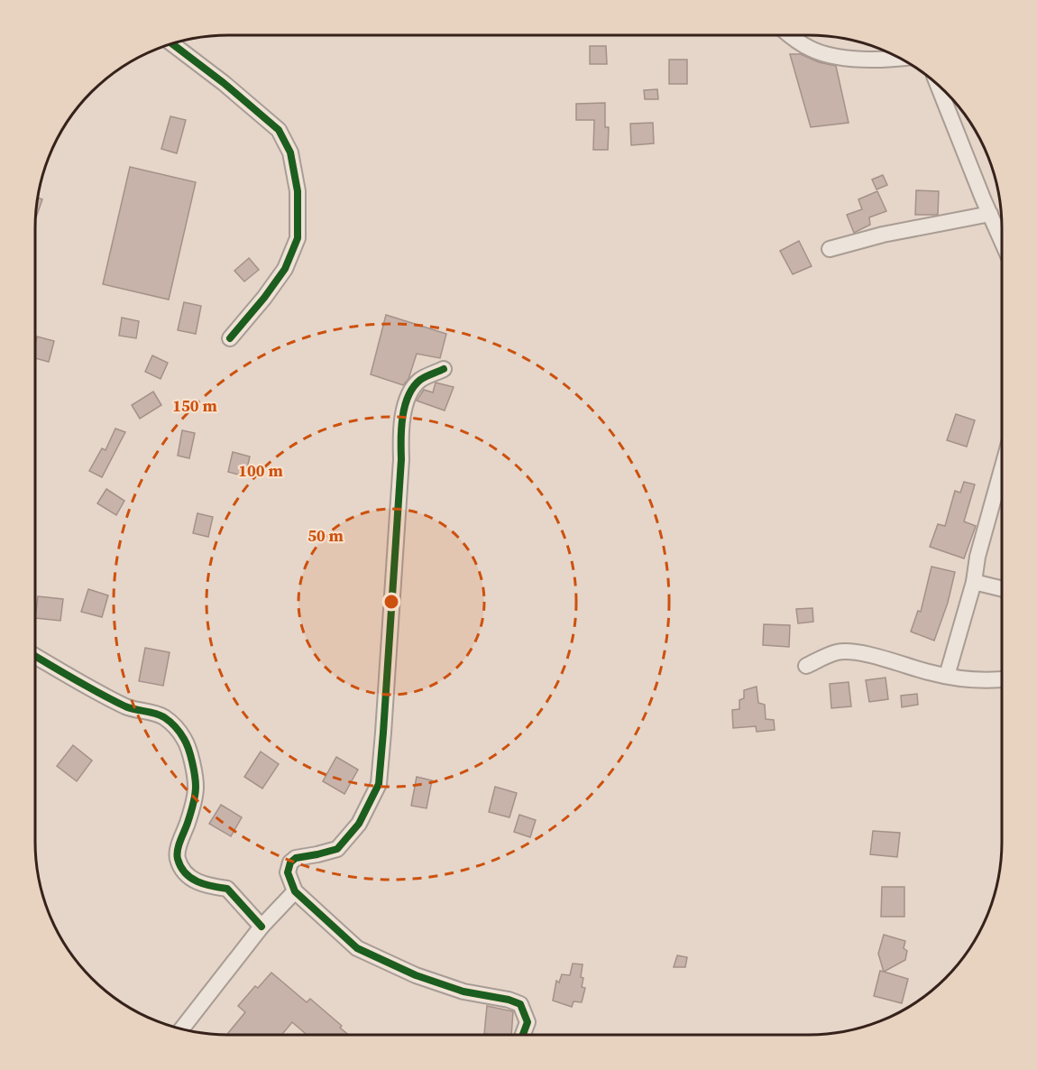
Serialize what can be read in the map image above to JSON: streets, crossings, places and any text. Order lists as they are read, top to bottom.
{
  "rings": ["150 m", "100 m", "50 m"]
}
